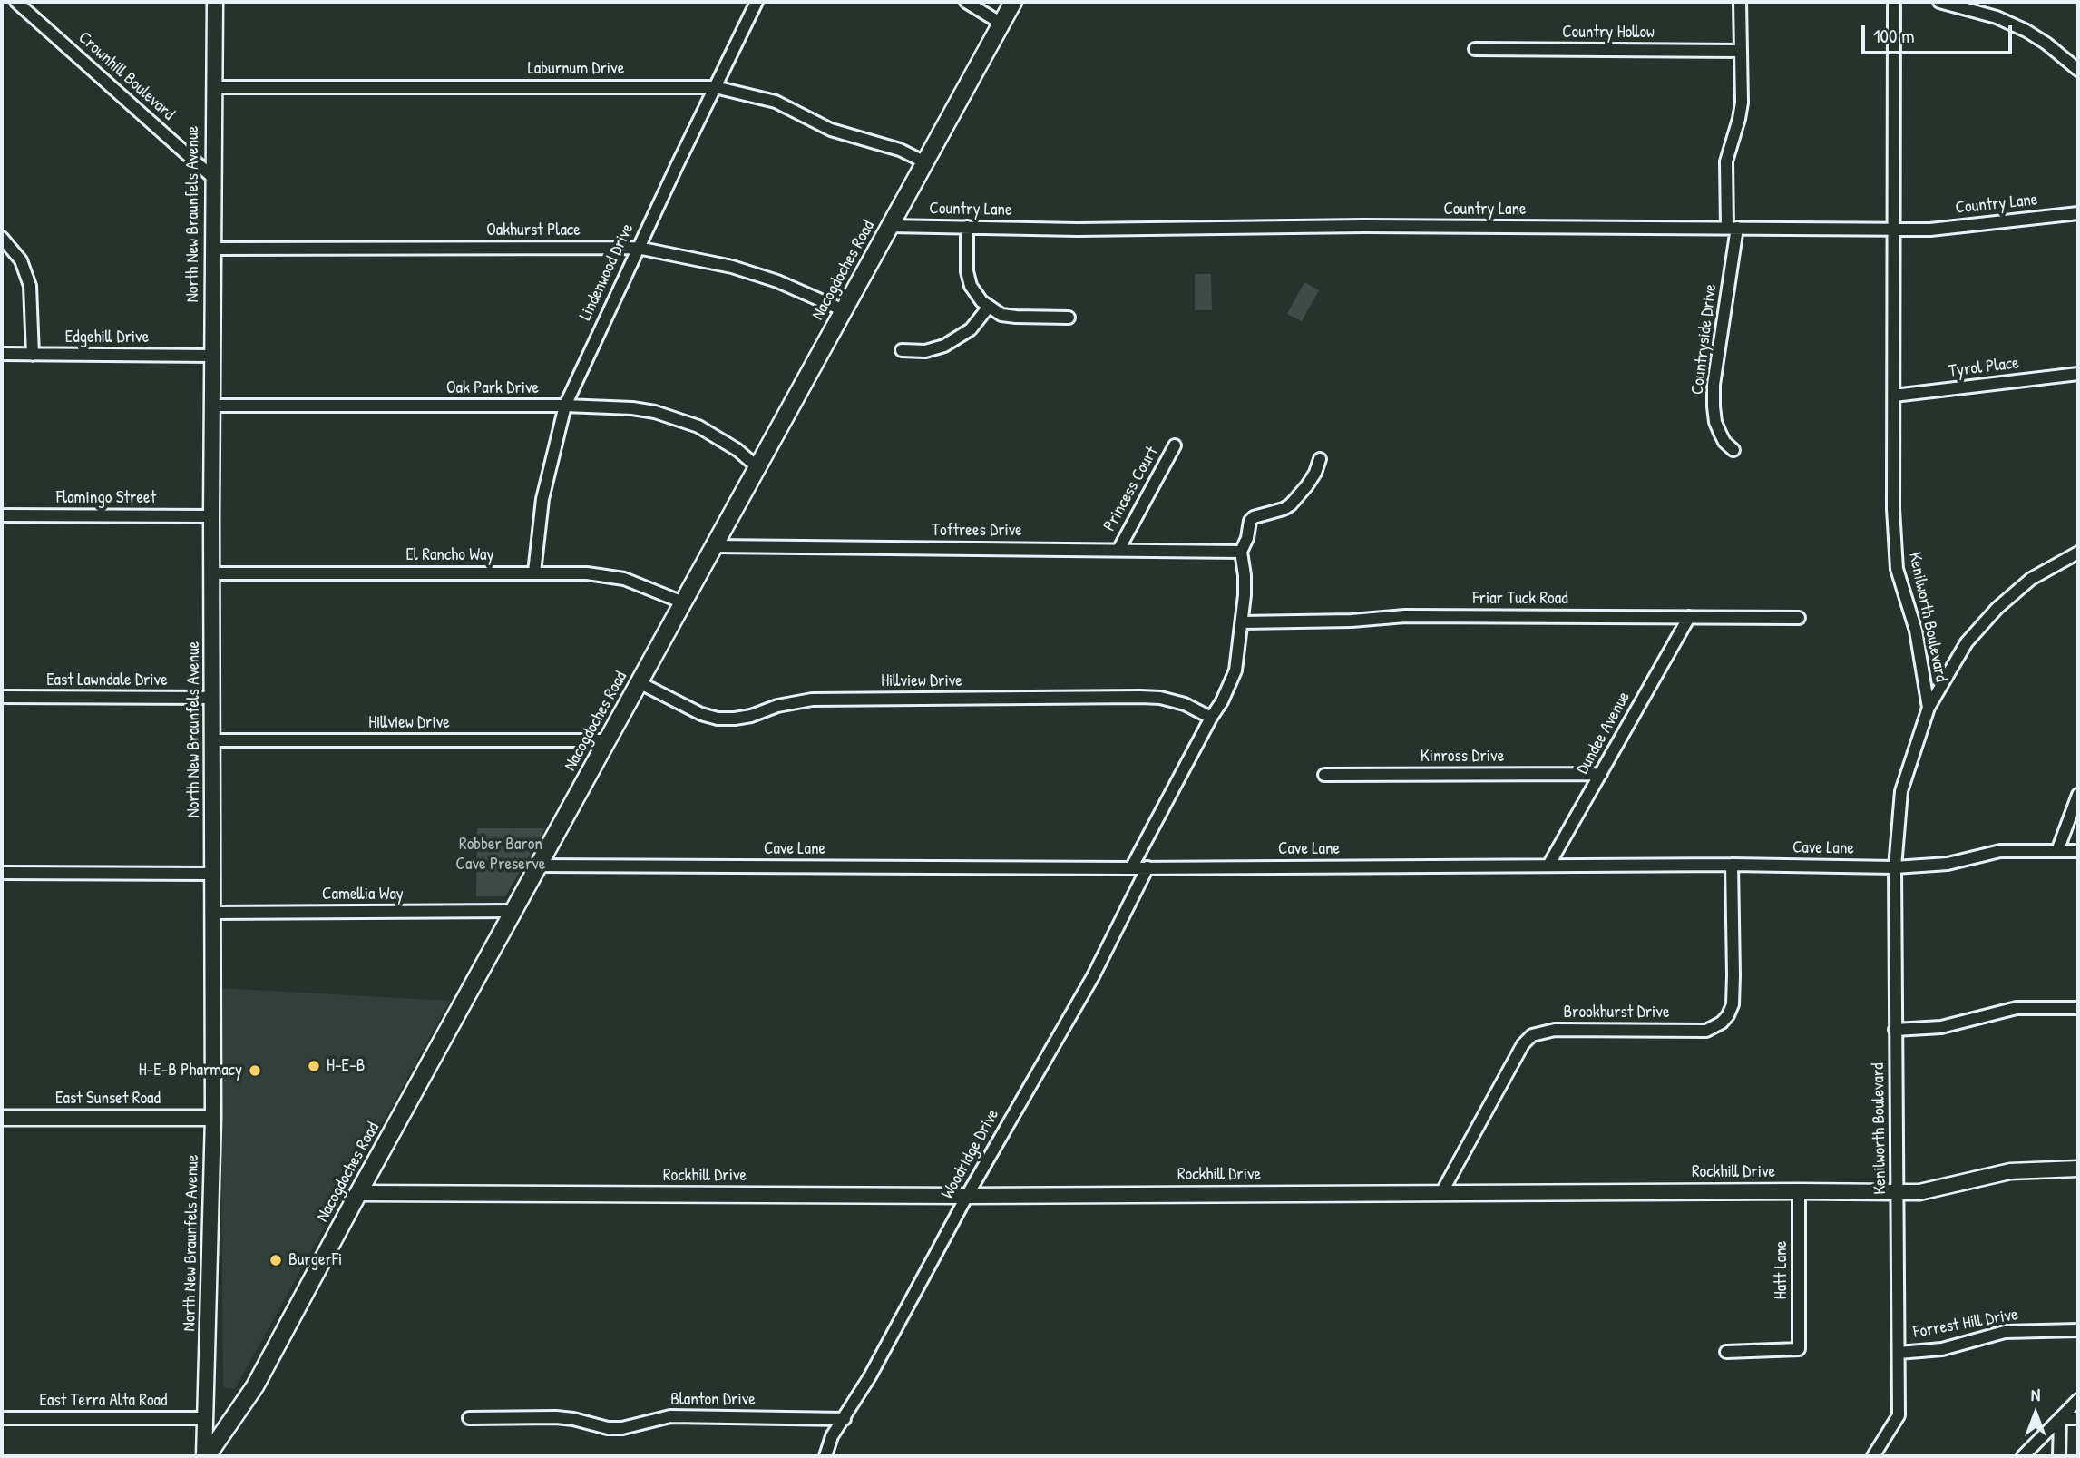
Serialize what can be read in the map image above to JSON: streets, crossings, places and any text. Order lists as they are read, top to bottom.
{
  "streets": {
    "main road": ["Nacogdoches Road"],
    "street": [
      "Country Hollow",
      "Laburnum Drive",
      "Crownhill Boulevard",
      "Country Lane",
      "North New Braunfels Avenue",
      "Oakhurst Place",
      "Lindenwood Drive",
      "Edgehill Drive",
      "Countryside Drive",
      "Tyrol Place",
      "Oak Park Drive",
      "Princess Court",
      "Flamingo Street",
      "Toftrees Drive",
      "El Rancho Way",
      "Friar Tuck Road",
      "Kenilworth Boulevard",
      "East Lawndale Drive",
      "Hillview Drive",
      "Dundee Avenue",
      "Kinross Drive",
      "Cave Lane",
      "Camellia Way",
      "Brookhurst Drive",
      "East Sunset Road",
      "Woodridge Drive",
      "Rockhill Drive",
      "Hatt Lane",
      "Forrest Hill Drive",
      "Blanton Drive",
      "East Terra Alta Road"
    ]
  },
  "crossings": [
    ["Country Hollow", "Countryside Drive"],
    ["Laburnum Drive", "North New Braunfels Avenue"],
    ["Laburnum Drive", "Nacogdoches Road"],
    ["Laburnum Drive", "Lindenwood Drive"],
    ["Crownhill Boulevard", "North New Braunfels Avenue"],
    ["Country Lane", "Nacogdoches Road"],
    ["Country Lane", "Countryside Drive"],
    ["Country Lane", "Kenilworth Boulevard"],
    ["North New Braunfels Avenue", "Oakhurst Place"],
    ["North New Braunfels Avenue", "Nacogdoches Road"],
    ["North New Braunfels Avenue", "Edgehill Drive"],
    ["North New Braunfels Avenue", "Oak Park Drive"],
    ["North New Braunfels Avenue", "Flamingo Street"],
    ["North New Braunfels Avenue", "El Rancho Way"],
    ["North New Braunfels Avenue", "East Lawndale Drive"],
    ["North New Braunfels Avenue", "Hillview Drive"],
    ["North New Braunfels Avenue", "Camellia Way"],
    ["North New Braunfels Avenue", "East Sunset Road"],
    ["North New Braunfels Avenue", "East Terra Alta Road"],
    ["Oakhurst Place", "Nacogdoches Road"],
    ["Oakhurst Place", "Lindenwood Drive"],
    ["Nacogdoches Road", "Oak Park Drive"],
    ["Nacogdoches Road", "Toftrees Drive"],
    ["Nacogdoches Road", "El Rancho Way"],
    ["Nacogdoches Road", "Hillview Drive"],
    ["Nacogdoches Road", "Cave Lane"],
    ["Nacogdoches Road", "Camellia Way"],
    ["Nacogdoches Road", "Rockhill Drive"],
    ["Lindenwood Drive", "Oak Park Drive"],
    ["Lindenwood Drive", "El Rancho Way"],
    ["Tyrol Place", "Kenilworth Boulevard"],
    ["Princess Court", "Toftrees Drive"],
    ["Friar Tuck Road", "Dundee Avenue"],
    ["Kenilworth Boulevard", "Cave Lane"],
    ["Kenilworth Boulevard", "Rockhill Drive"],
    ["Kenilworth Boulevard", "Forrest Hill Drive"],
    ["Dundee Avenue", "Kinross Drive"],
    ["Dundee Avenue", "Cave Lane"],
    ["Cave Lane", "Brookhurst Drive"],
    ["Cave Lane", "Woodridge Drive"],
    ["Brookhurst Drive", "Rockhill Drive"],
    ["Woodridge Drive", "Rockhill Drive"],
    ["Woodridge Drive", "Blanton Drive"],
    ["Rockhill Drive", "Hatt Lane"]
  ],
  "parks": ["Robber Baron Cave Preserve"],
  "places": ["H-E-B", "H-E-B Pharmacy", "BurgerFi"],
  "scale_bar": "100 m",
  "north": "top"
}
